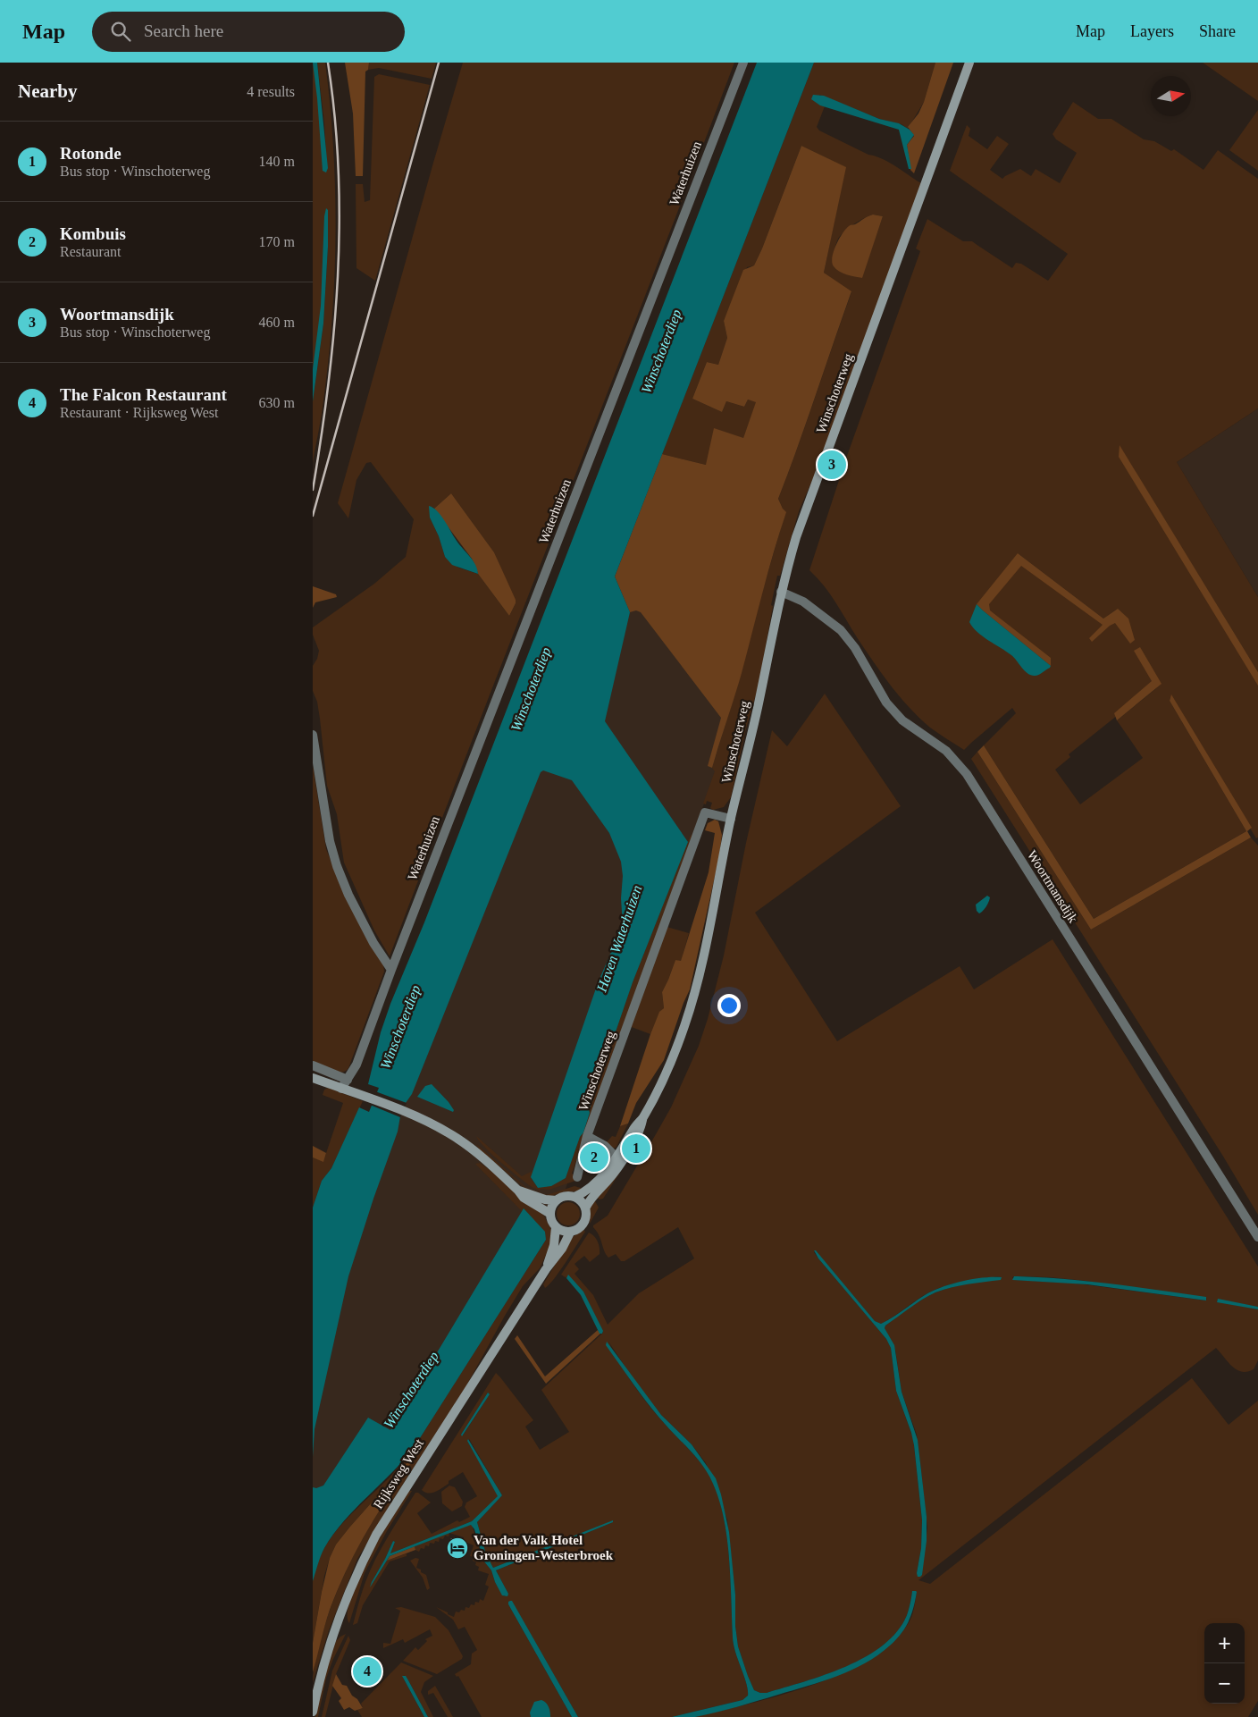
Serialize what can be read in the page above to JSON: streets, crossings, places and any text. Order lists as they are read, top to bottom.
{
  "streets": {
    "main road": ["Winschoterweg", "Rijksweg West"],
    "street": ["Waterhuizen", "Woortmansdijk"]
  },
  "crossings": [
    ["Winschoterweg", "Woortmansdijk"],
    ["Winschoterweg", "Rijksweg West"]
  ],
  "water": ["Winschoterdiep", "Haven Waterhuizen"],
  "places": {
    "hotel": ["Van der Valk Hotel Groningen-Westerbroek"]
  },
  "north": "right",
  "page": {
    "header": "Map",
    "search": "Search here",
    "nav": ["Map", "Layers", "Share"],
    "heading": ["Nearby", "4 results"],
    "list": [
      {
        "mark": "1",
        "name": "Rotonde",
        "note": "Bus stop · Winschoterweg",
        "value": "140 m"
      },
      {
        "mark": "2",
        "name": "Kombuis",
        "note": "Restaurant",
        "value": "170 m"
      },
      {
        "mark": "3",
        "name": "Woortmansdijk",
        "note": "Bus stop · Winschoterweg",
        "value": "460 m"
      },
      {
        "mark": "4",
        "name": "The Falcon Restaurant",
        "note": "Restaurant · Rijksweg West",
        "value": "630 m"
      }
    ],
    "pins": [
      "3",
      "1",
      "2",
      "4"
    ],
    "map_buttons": ["+", "−"]
  }
}
